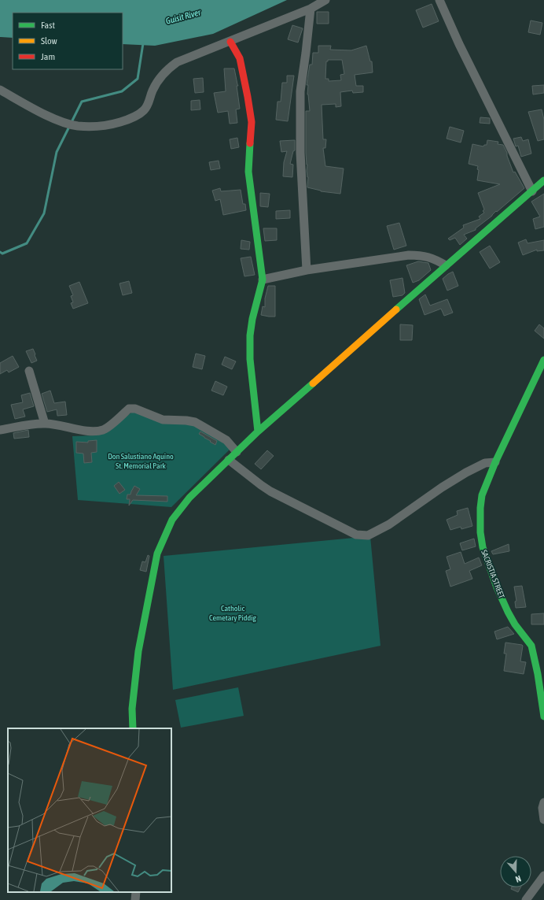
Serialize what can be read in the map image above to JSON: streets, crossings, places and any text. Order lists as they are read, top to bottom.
{
  "streets": {
    "street": ["SACRISTIA STREET"]
  },
  "water": ["Guisit River"],
  "parks": ["Don Salustiano Aquino St. Memorial Park", "Catholic Cemetary Piddig"],
  "legend": ["Fast", "Slow", "Jam"],
  "north": "bottom"
}
